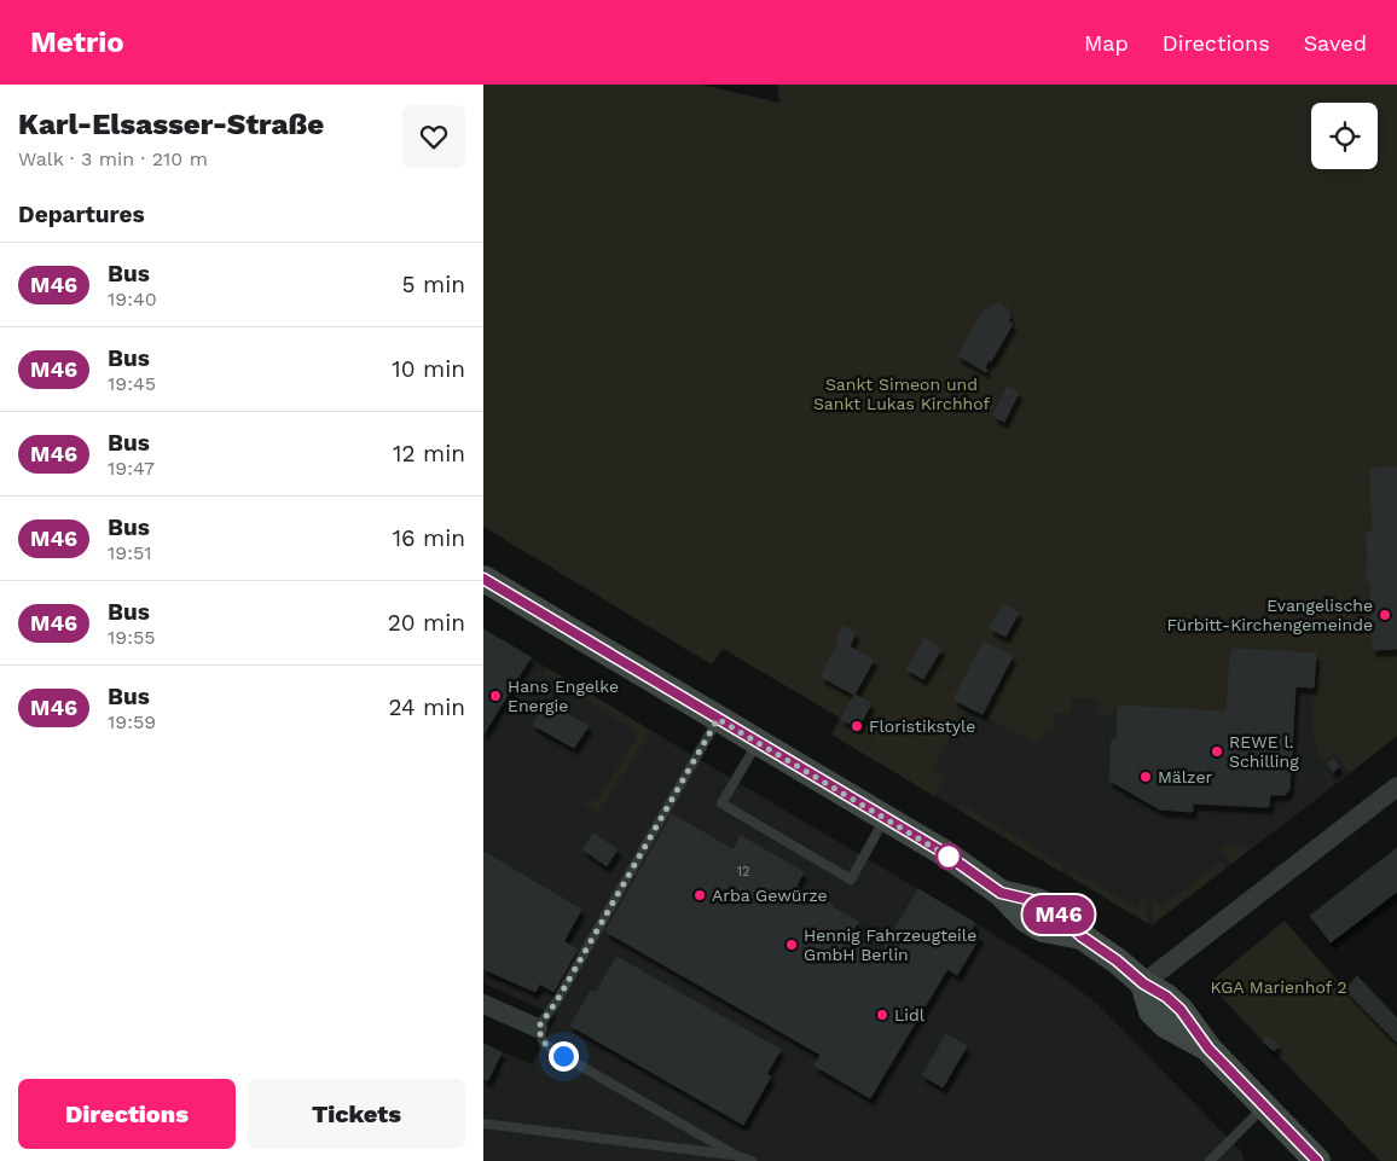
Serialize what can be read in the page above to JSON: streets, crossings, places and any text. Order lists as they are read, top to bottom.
{
  "parks": ["Sankt Simeon und Sankt Lukas Kirchhof", "KGA Marienhof 2"],
  "places": [
    "Evangelische Fürbitt-Kirchengemeinde",
    "Hans Engelke Energie",
    "Floristikstyle",
    "REWE l. Schilling",
    "Mälzer",
    "Arba Gewürze",
    "Hennig Fahrzeugteile GmbH Berlin",
    "Lidl"
  ],
  "lines": ["bus line M46"],
  "house_numbers": ["12"],
  "page": {
    "header": "Metrio",
    "nav": ["Map", "Directions", "Saved"],
    "heading": [
      ["Karl-Elsasser-Straße", "Walk · 3 min · 210 m"],
      "Departures"
    ],
    "on_map": "M46",
    "list": [
      {
        "mark": "M46",
        "name": "Bus",
        "note": "19:40",
        "value": "5 min"
      },
      {
        "mark": "M46",
        "name": "Bus",
        "note": "19:45",
        "value": "10 min"
      },
      {
        "mark": "M46",
        "name": "Bus",
        "note": "19:47",
        "value": "12 min"
      },
      {
        "mark": "M46",
        "name": "Bus",
        "note": "19:51",
        "value": "16 min"
      },
      {
        "mark": "M46",
        "name": "Bus",
        "note": "19:55",
        "value": "20 min"
      },
      {
        "mark": "M46",
        "name": "Bus",
        "note": "19:59",
        "value": "24 min"
      }
    ],
    "buttons": ["Directions", "Tickets"]
  }
}
